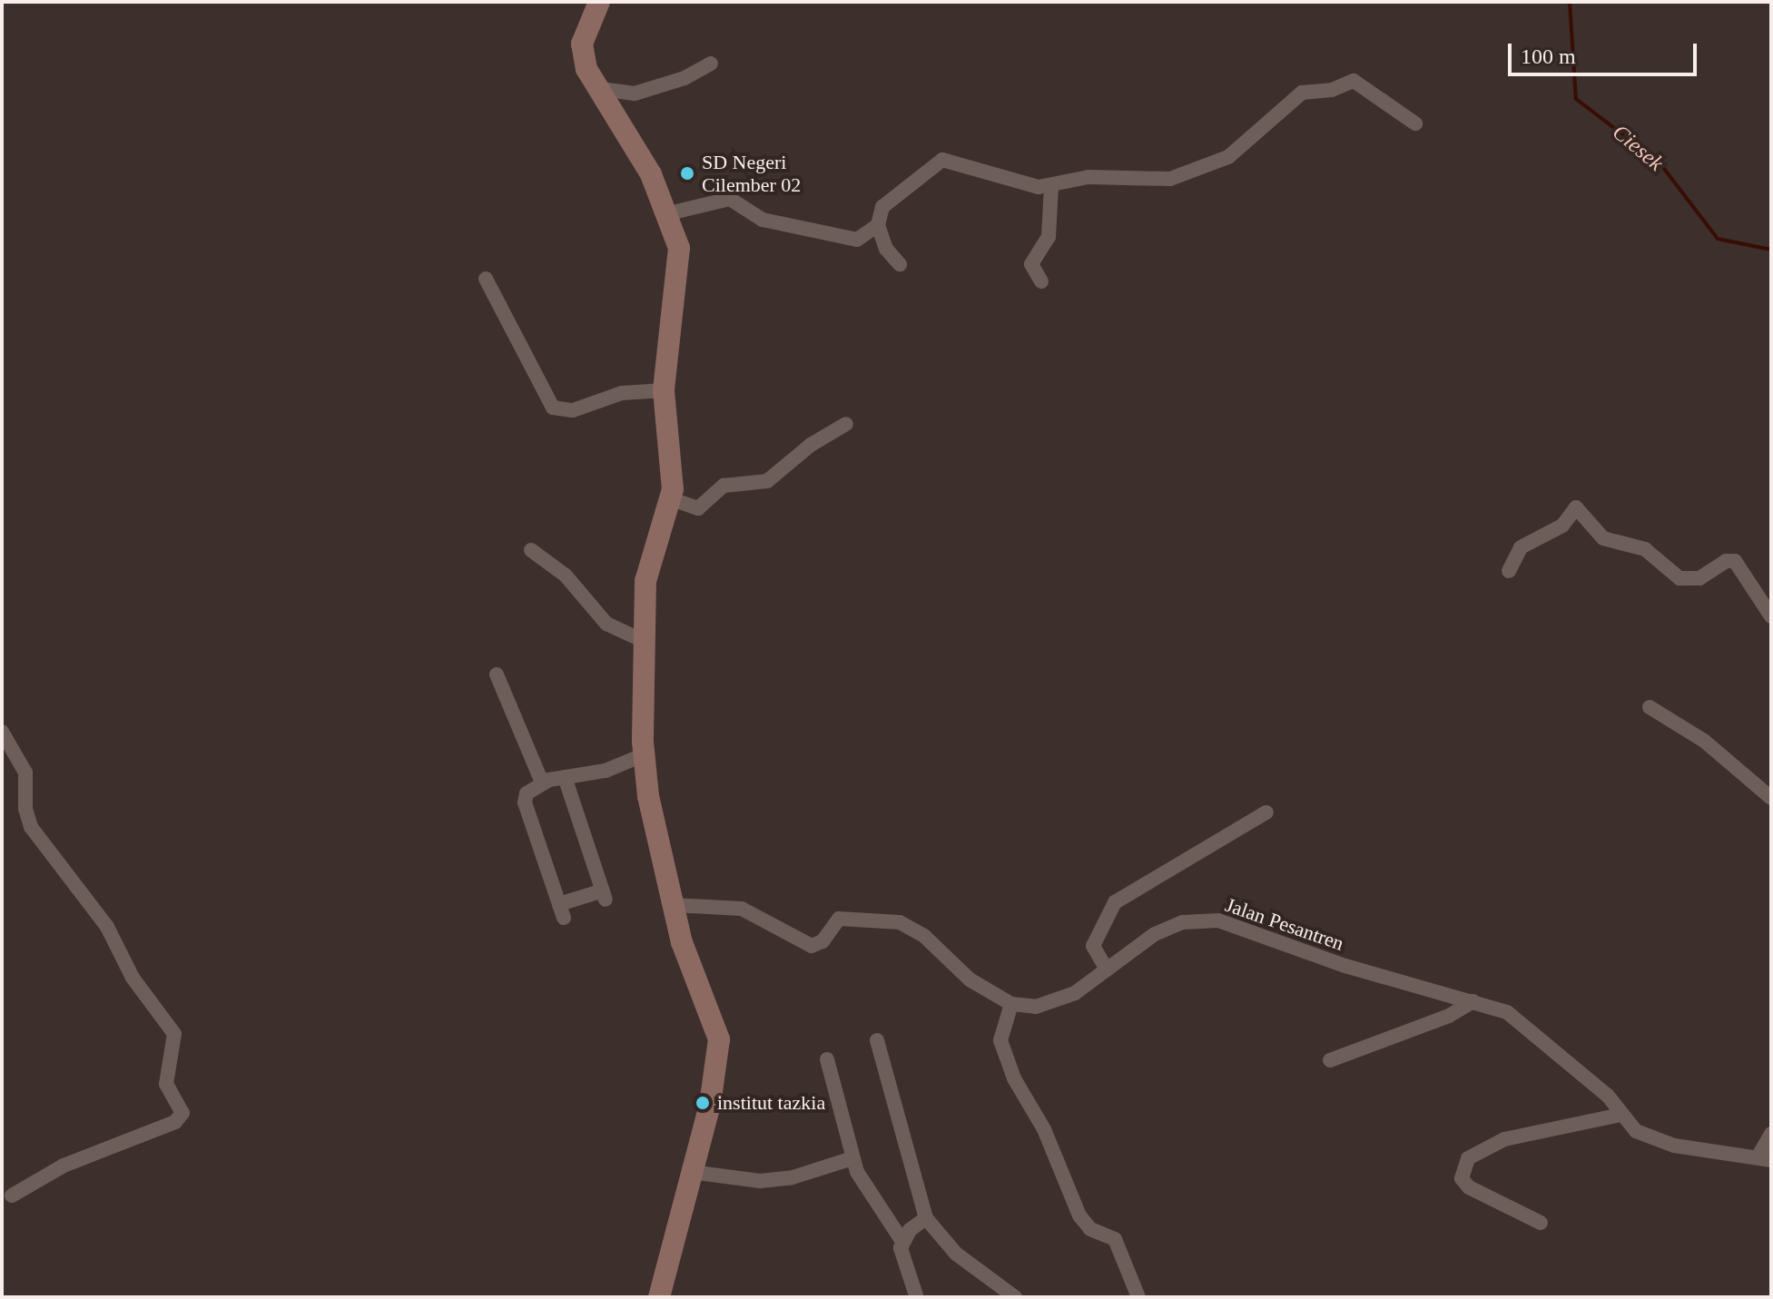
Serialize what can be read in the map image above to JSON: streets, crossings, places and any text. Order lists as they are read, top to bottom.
{
  "streets": {
    "street": ["Jalan Pesantren"]
  },
  "water": ["Ciesek"],
  "places": ["SD Negeri Cilember 02", "institut tazkia"],
  "scale_bar": "100 m"
}
